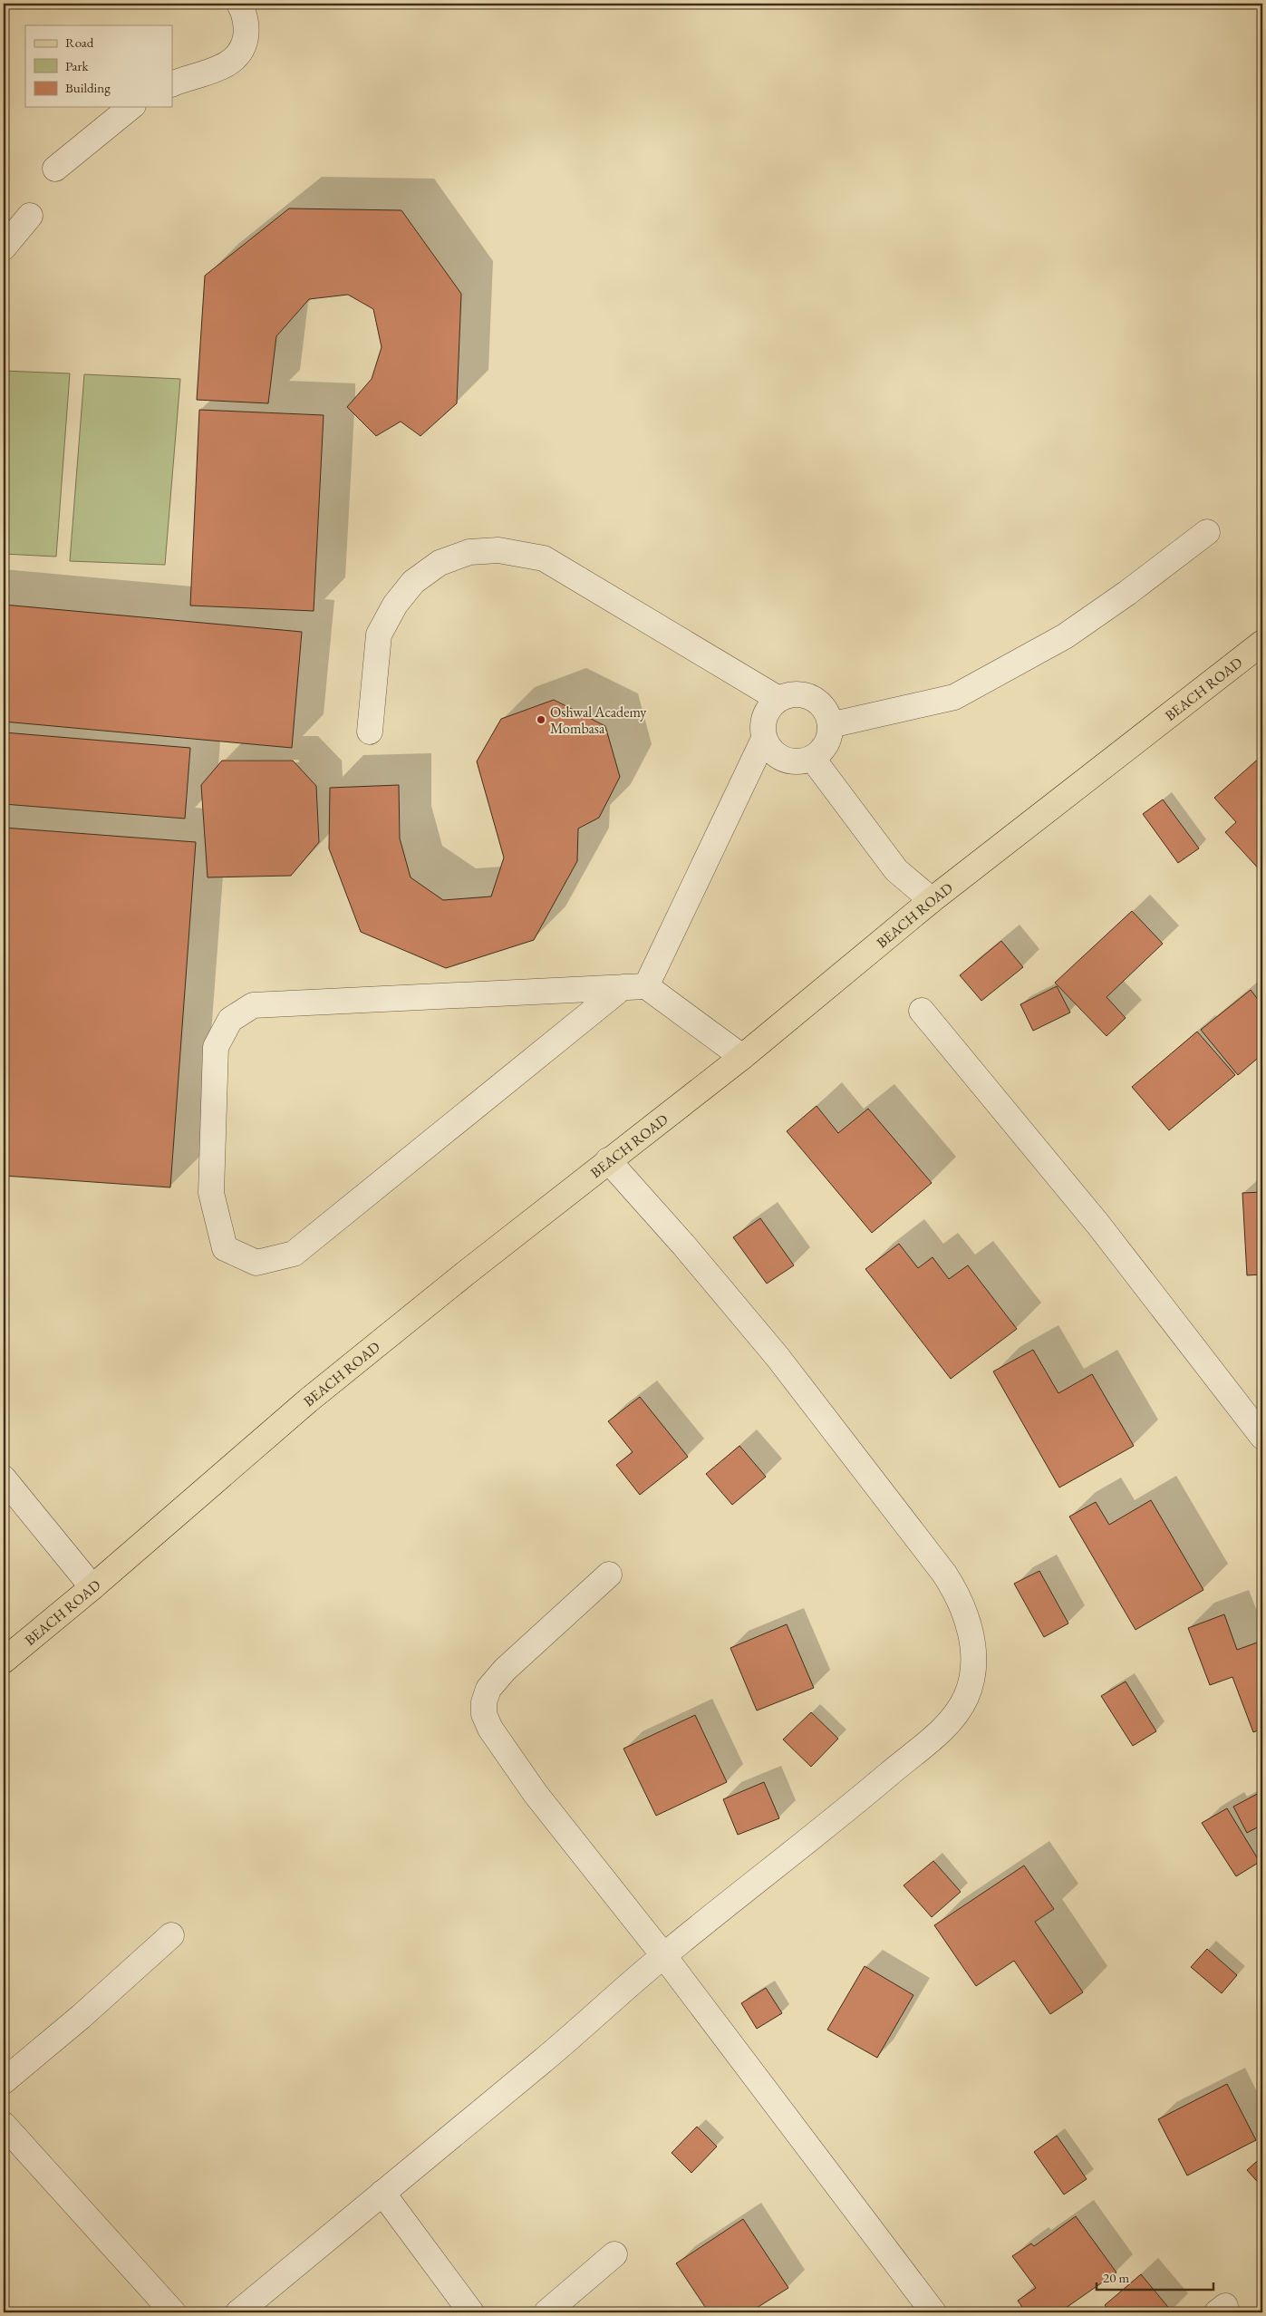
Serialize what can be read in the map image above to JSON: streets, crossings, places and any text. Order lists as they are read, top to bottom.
{
  "streets": {
    "main road": ["BEACH ROAD"]
  },
  "places": ["Oshwal Academy Mombasa"],
  "legend": ["Road", "Park", "Building"],
  "scale_bar": "20 m"
}
